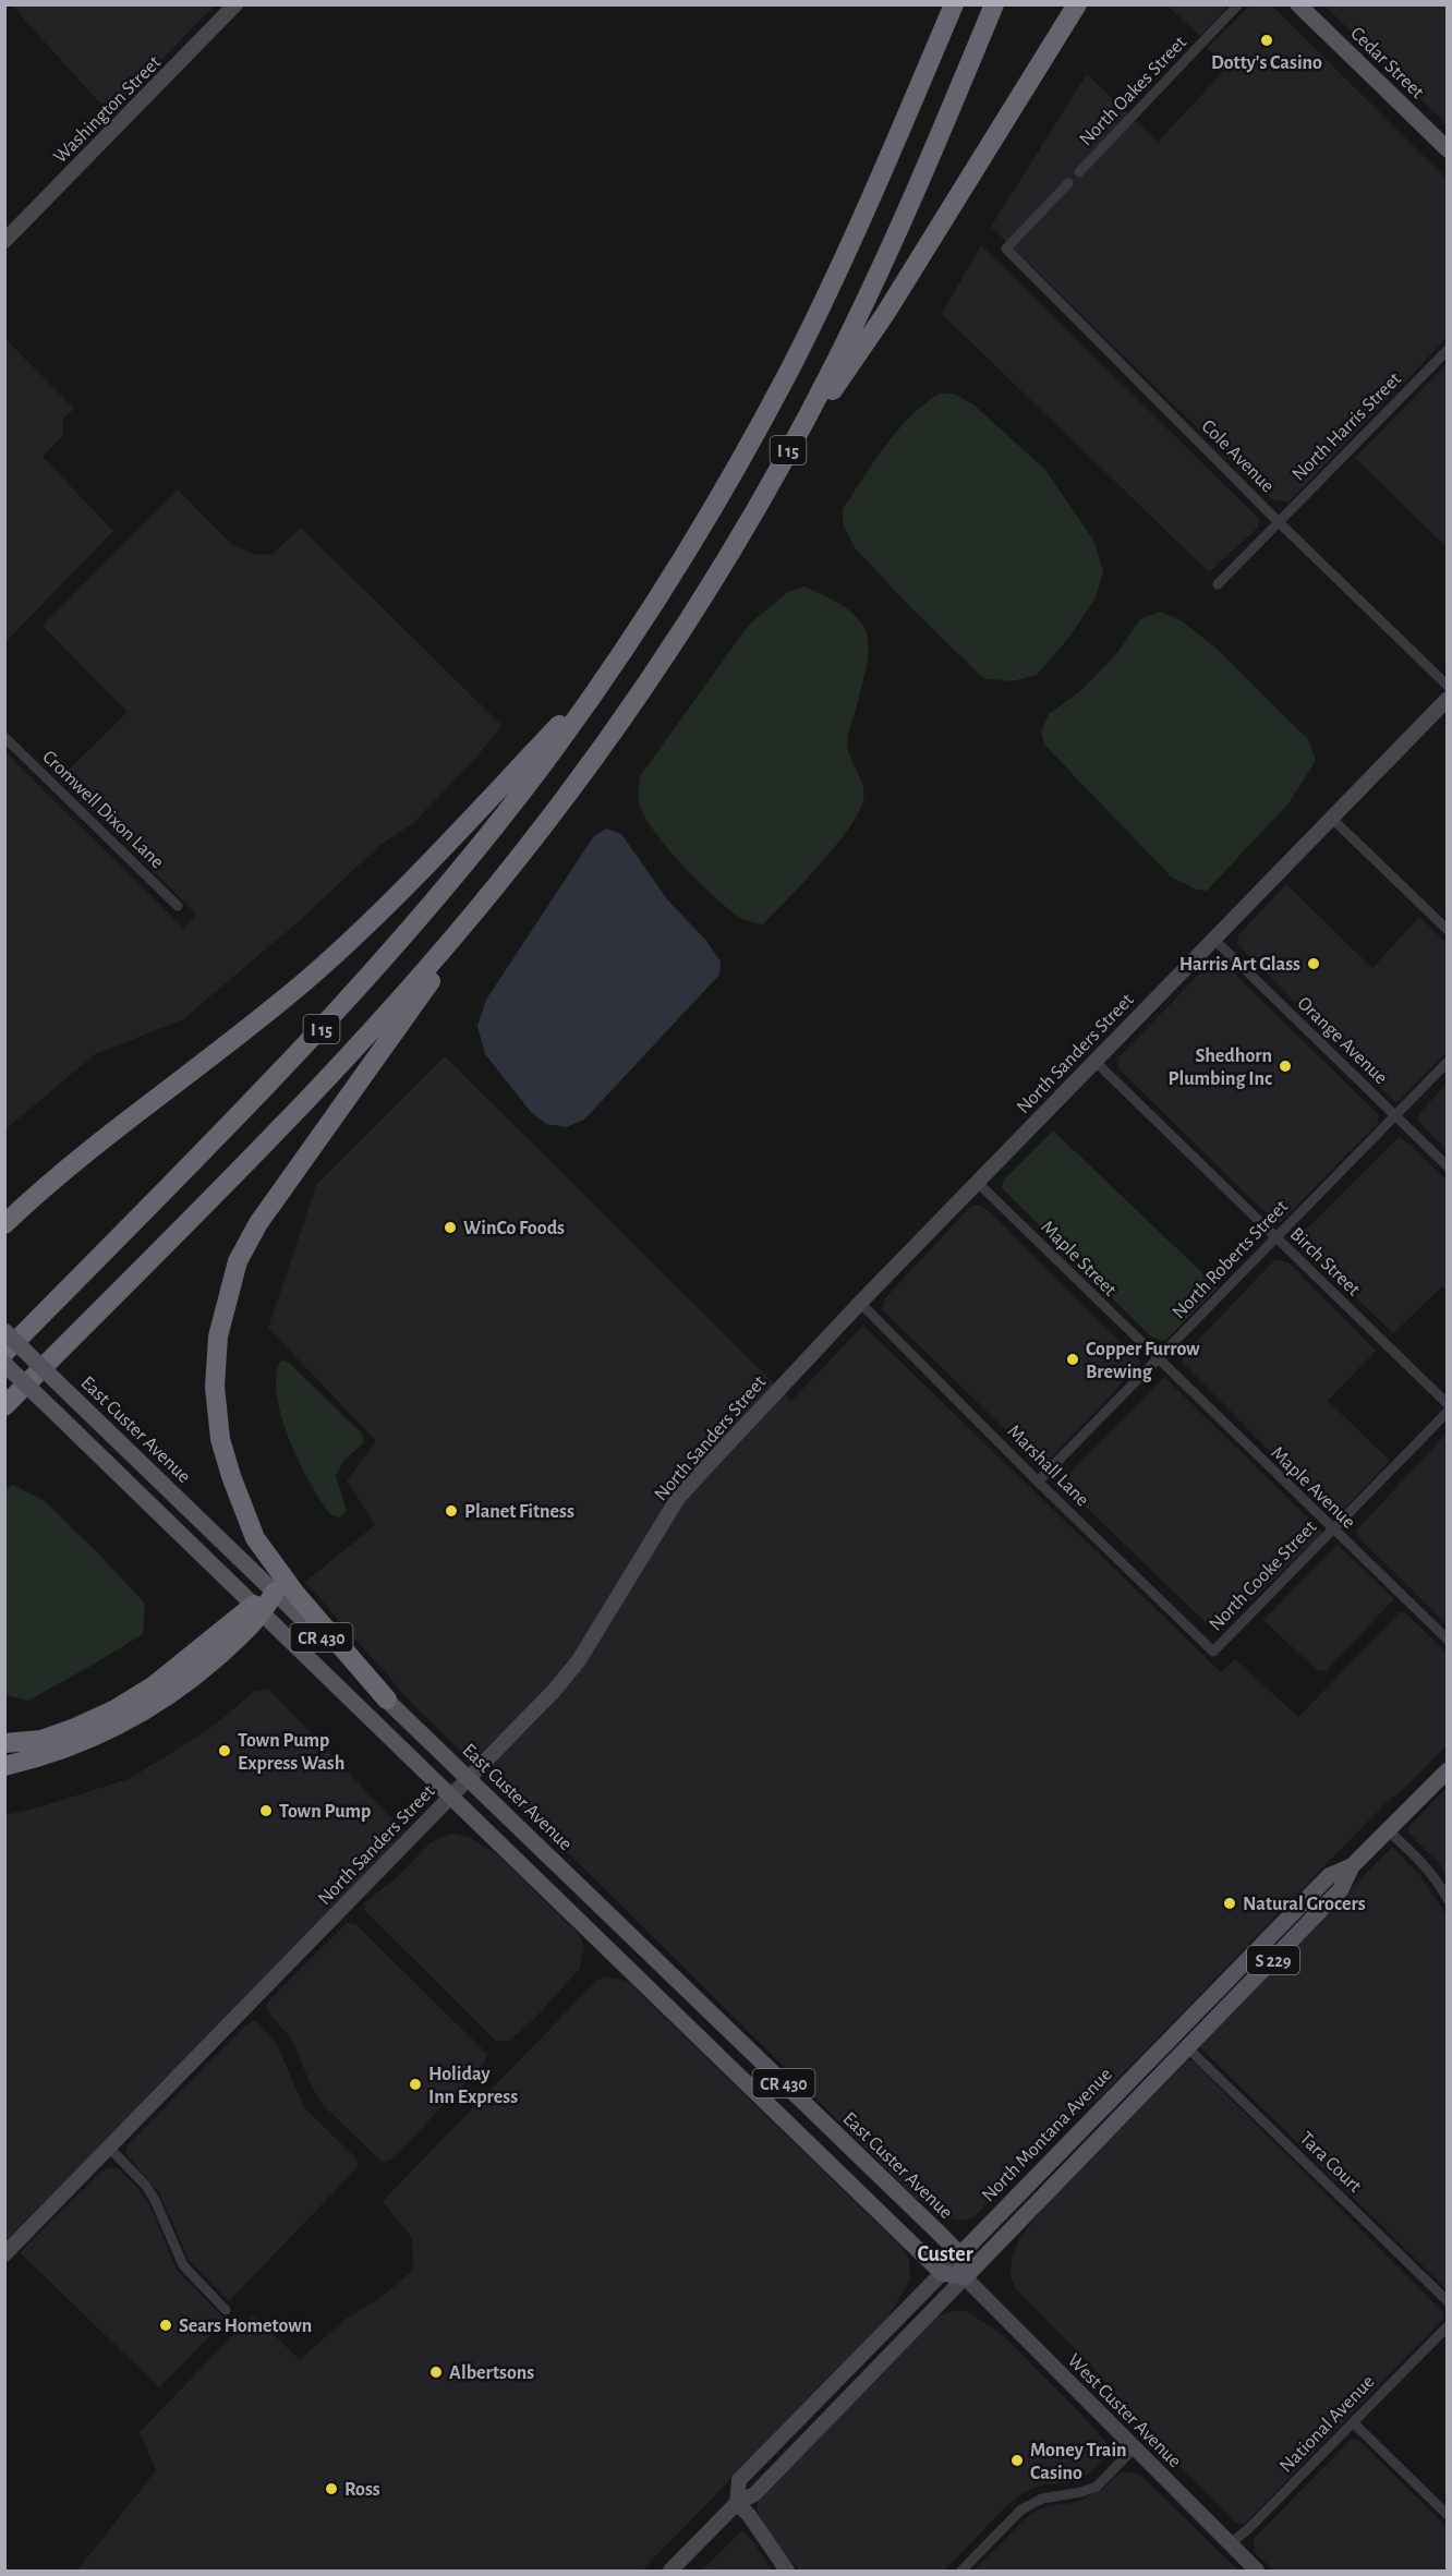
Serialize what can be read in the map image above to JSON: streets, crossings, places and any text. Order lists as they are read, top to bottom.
{
  "streets": {
    "highway": ["I 15"],
    "main road": [
      "Cedar Street",
      "East Custer Avenue",
      "CR 430",
      "S 229",
      "North Montana Avenue"
    ],
    "street": [
      "North Oakes Street",
      "Washington Street",
      "North Harris Street",
      "Cole Avenue",
      "Cromwell Dixon Lane",
      "Orange Avenue",
      "North Sanders Street",
      "Maple Street",
      "North Roberts Street",
      "Birch Street",
      "Marshall Lane",
      "Maple Avenue",
      "North Cooke Street",
      "Tara Court",
      "West Custer Avenue",
      "National Avenue"
    ]
  },
  "crossings": [
    ["North Harris Street", "Cole Avenue"],
    ["Orange Avenue", "North Sanders Street"],
    ["Orange Avenue", "North Roberts Street"],
    ["North Sanders Street", "Maple Street"],
    ["North Sanders Street", "Birch Street"],
    ["North Sanders Street", "East Custer Avenue"],
    ["North Sanders Street", "Marshall Lane"],
    ["North Sanders Street", "CR 430"],
    ["Maple Street", "North Roberts Street"],
    ["Maple Street", "Maple Avenue"],
    ["North Roberts Street", "Birch Street"],
    ["North Roberts Street", "Marshall Lane"],
    ["North Roberts Street", "Maple Avenue"],
    ["East Custer Avenue", "North Montana Avenue"],
    ["Marshall Lane", "North Cooke Street"],
    ["Maple Avenue", "North Cooke Street"],
    ["CR 430", "North Montana Avenue"],
    ["North Montana Avenue", "Tara Court"],
    ["North Montana Avenue", "West Custer Avenue"],
    ["West Custer Avenue", "National Avenue"]
  ],
  "districts": ["Custer"],
  "places": [
    "Dotty's Casino",
    "Harris Art Glass",
    "Shedhorn Plumbing Inc",
    "WinCo Foods",
    "Copper Furrow Brewing",
    "Planet Fitness",
    "Town Pump Express Wash",
    "Town Pump",
    "Natural Grocers",
    "Holiday Inn Express",
    "Sears Hometown",
    "Albertsons",
    "Money Train Casino",
    "Ross"
  ]
}
